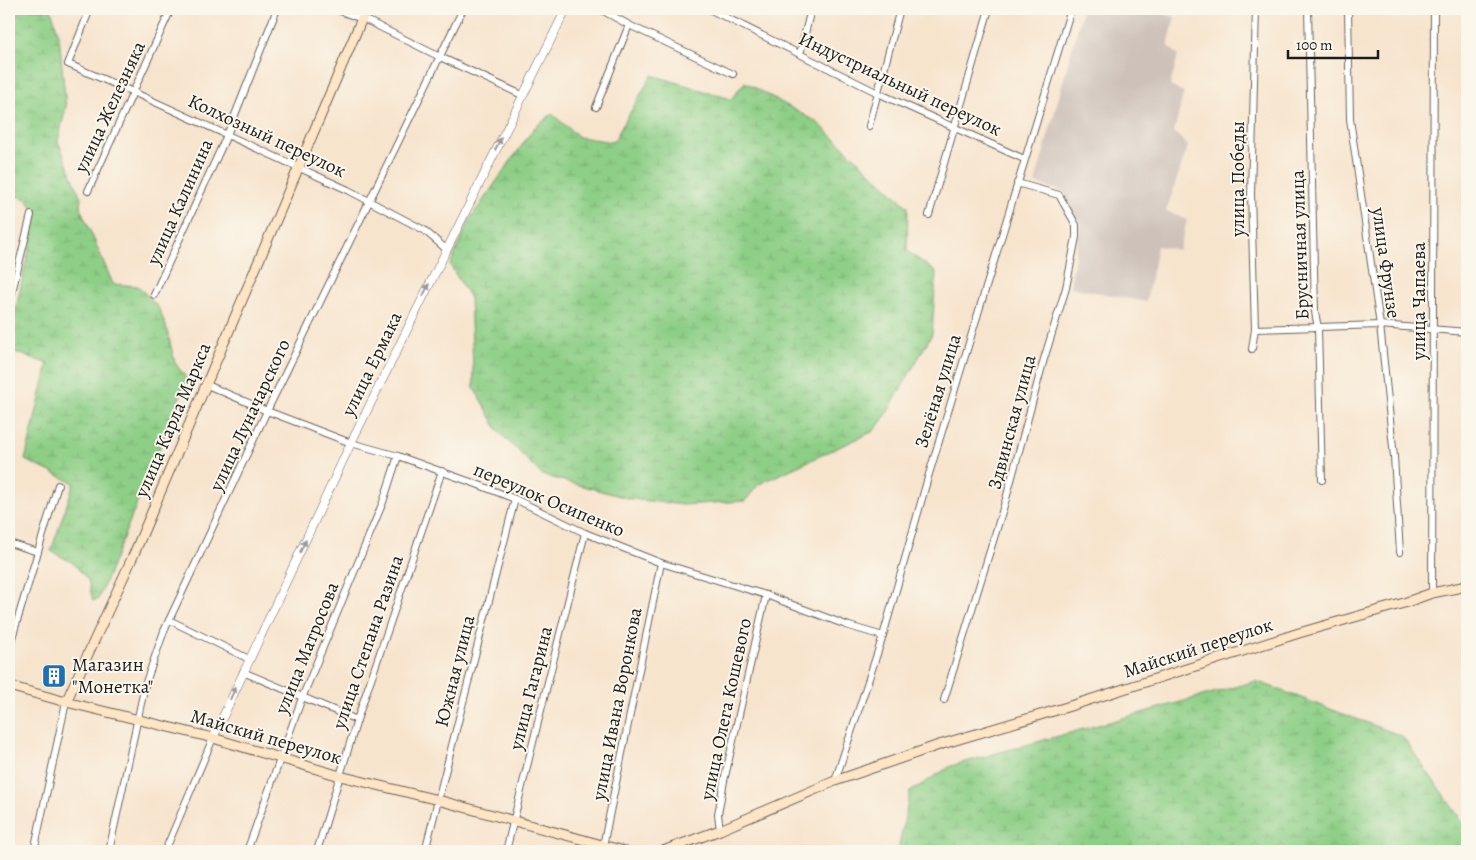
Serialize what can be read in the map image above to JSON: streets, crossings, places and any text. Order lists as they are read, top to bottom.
{
  "streets": {
    "main road": ["улица Карла Маркса", "Майский переулок"],
    "street": [
      "Индустриальный переулок",
      "улица Железняка",
      "Колхозный переулок",
      "улица Победы",
      "улица Калинина",
      "Брусничная улица",
      "улица Фрунзе",
      "улица Чапаева",
      "улица Ермака",
      "Зелёная улица",
      "улица Луначарского",
      "Здвинская улица",
      "переулок Осипенко",
      "улица Степана Разина",
      "улица Матросова",
      "Южная улица",
      "улица Гагарина",
      "улица Ивана Воронкова",
      "улица Олега Кошевого"
    ]
  },
  "crossings": [
    ["Индустриальный переулок", "Зелёная улица"],
    ["улица Железняка", "Колхозный переулок"],
    ["Колхозный переулок", "улица Калинина"],
    ["Колхозный переулок", "улица Ермака"],
    ["Колхозный переулок", "улица Луначарского"],
    ["Колхозный переулок", "улица Карла Маркса"],
    ["улица Чапаева", "Майский переулок"],
    ["улица Ермака", "переулок Осипенко"],
    ["улица Ермака", "Майский переулок"],
    ["Зелёная улица", "Здвинская улица"],
    ["Зелёная улица", "переулок Осипенко"],
    ["Зелёная улица", "Майский переулок"],
    ["улица Луначарского", "переулок Осипенко"],
    ["улица Луначарского", "Майский переулок"],
    ["улица Карла Маркса", "переулок Осипенко"],
    ["улица Карла Маркса", "Майский переулок"],
    ["переулок Осипенко", "улица Степана Разина"],
    ["переулок Осипенко", "улица Матросова"],
    ["переулок Осипенко", "Южная улица"],
    ["переулок Осипенко", "улица Гагарина"],
    ["переулок Осипенко", "улица Ивана Воронкова"],
    ["переулок Осипенко", "улица Олега Кошевого"],
    ["улица Степана Разина", "Майский переулок"],
    ["улица Матросова", "Майский переулок"],
    ["Майский переулок", "Южная улица"],
    ["Майский переулок", "улица Гагарина"],
    ["Майский переулок", "улица Ивана Воронкова"],
    ["Майский переулок", "улица Олега Кошевого"]
  ],
  "one_way": ["улица Ермака"],
  "places": {
    "building": ["Магазин \"Монетка\""]
  },
  "scale_bar": "100 m"
}
